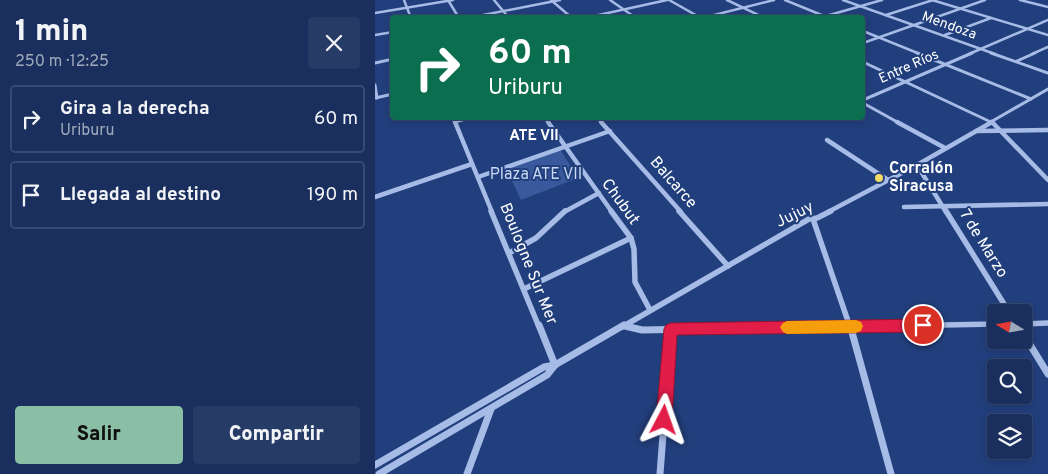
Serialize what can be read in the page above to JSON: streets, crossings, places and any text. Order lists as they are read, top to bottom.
{
  "streets": {
    "street": [
      "Mendoza",
      "Entre Ríos",
      "Balcarce",
      "Chubut",
      "Jujuy",
      "7 de Marzo",
      "Boulogne Sur Mer"
    ]
  },
  "crossings": [
    ["Mendoza", "Entre Ríos"],
    ["Balcarce", "Jujuy"],
    ["Chubut", "Jujuy"],
    ["Jujuy", "7 de Marzo"],
    ["Jujuy", "Boulogne Sur Mer"]
  ],
  "districts": ["ATE VII"],
  "parks": ["Plaza ATE VII"],
  "places": ["Corralón Siracusa"],
  "north": "left",
  "page": {
    "heading": ["1 min", "250 m · 12:25"],
    "turn": ["60 m", "Uriburu"],
    "list": [
      {
        "name": "Gira a la derecha",
        "note": "Uriburu",
        "value": "60 m"
      },
      {
        "name": "Llegada al destino",
        "value": "190 m"
      }
    ],
    "buttons": ["Salir", "Compartir"]
  }
}
